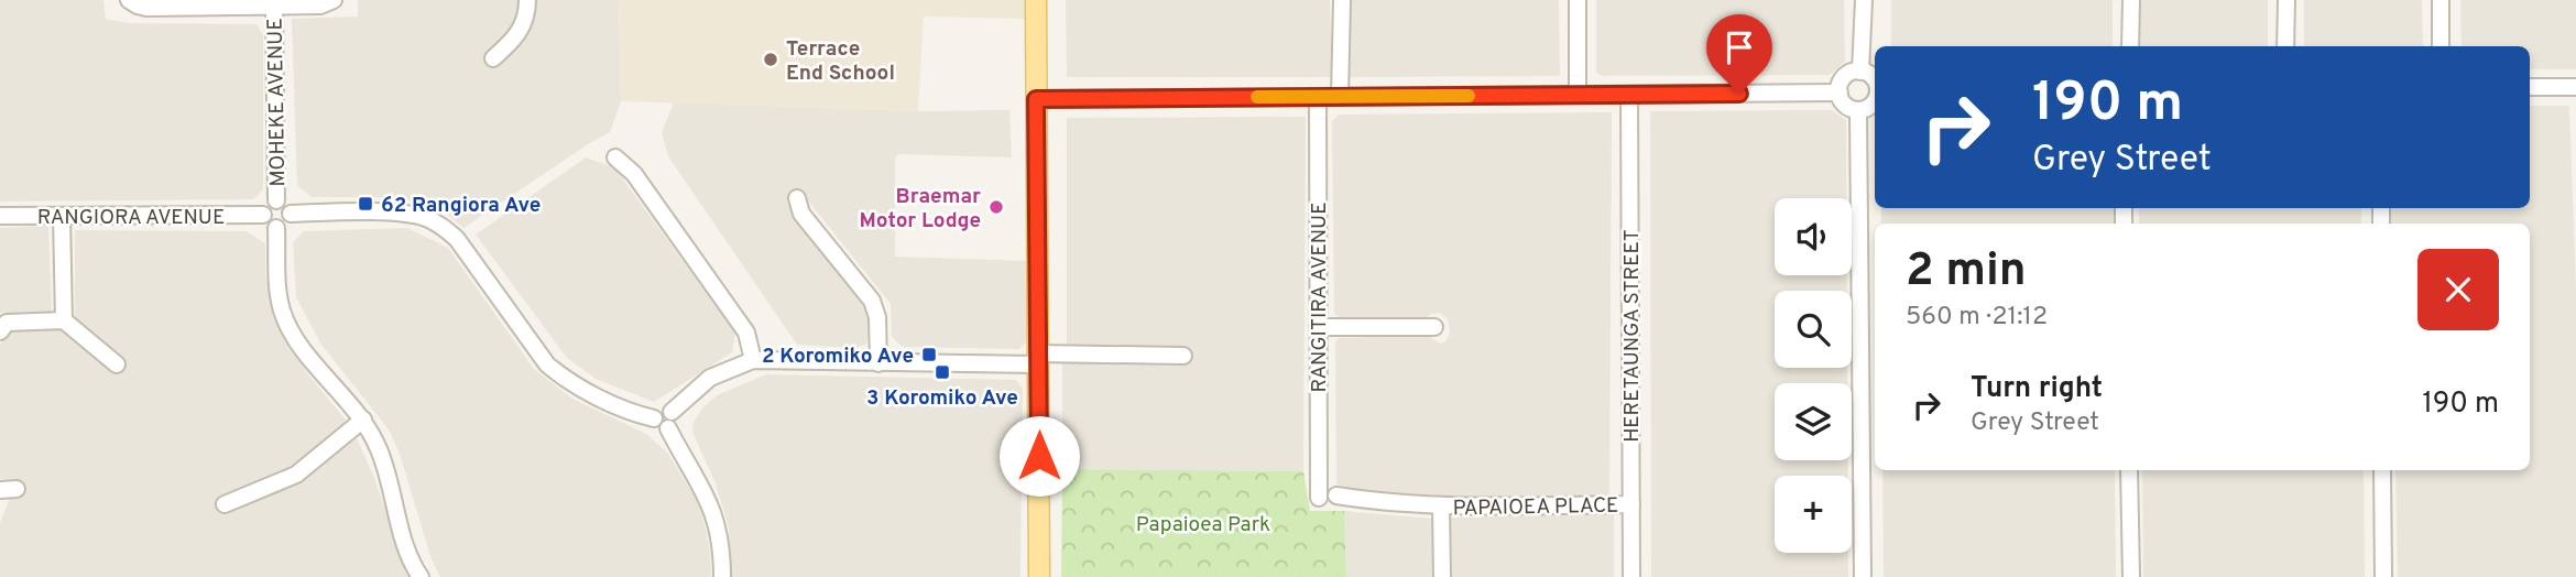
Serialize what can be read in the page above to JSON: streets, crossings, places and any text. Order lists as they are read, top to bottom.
{
  "streets": {
    "street": [
      "MOHEKE AVENUE",
      "RANGIORA AVENUE",
      "RANGITIRA AVENUE",
      "HERETAUNGA STREET",
      "PAPAIOEA PLACE"
    ]
  },
  "crossings": [
    ["MOHEKE AVENUE", "RANGIORA AVENUE"],
    ["HERETAUNGA STREET", "PAPAIOEA PLACE"]
  ],
  "parks": ["Papaioea Park"],
  "places": {
    "other": ["Terrace End School", "Braemar Motor Lodge"],
    "transit": ["62 Rangiora Ave", "2 Koromiko Ave", "3 Koromiko Ave"]
  },
  "page": {
    "turn": ["190 m", "Grey Street"],
    "map_buttons": "+",
    "heading": ["2 min", "560 m · 21:12"],
    "list": [
      {
        "name": "Turn right",
        "note": "Grey Street",
        "value": "190 m"
      }
    ]
  }
}
